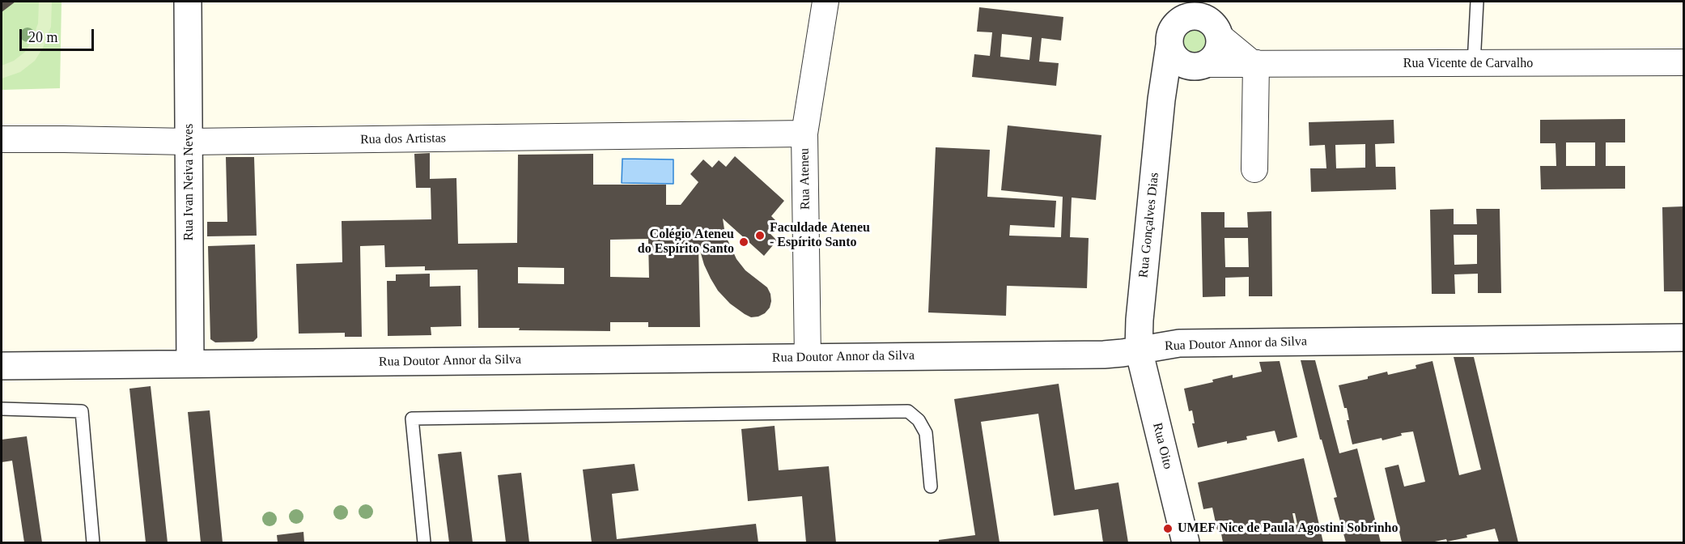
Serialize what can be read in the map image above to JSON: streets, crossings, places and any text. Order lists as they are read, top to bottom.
{
  "streets": {
    "street": [
      "Rua Vicente de Carvalho",
      "Rua dos Artistas",
      "Rua Ateneu",
      "Rua Ivan Neiva Neves",
      "Rua Gonçalves Dias",
      "Rua Doutor Annor da Silva",
      "Rua Oito"
    ]
  },
  "crossings": [
    ["Rua Vicente de Carvalho", "Rua Gonçalves Dias"],
    ["Rua dos Artistas", "Rua Ateneu"],
    ["Rua dos Artistas", "Rua Ivan Neiva Neves"],
    ["Rua Ateneu", "Rua Doutor Annor da Silva"],
    ["Rua Ivan Neiva Neves", "Rua Doutor Annor da Silva"],
    ["Rua Gonçalves Dias", "Rua Doutor Annor da Silva"],
    ["Rua Gonçalves Dias", "Rua Oito"],
    ["Rua Doutor Annor da Silva", "Rua Oito"]
  ],
  "places": ["Faculdade Ateneu - Espírito Santo", "Colégio Ateneu do Espírito Santo", "UMEF Nice de Paula Agostini Sobrinho"],
  "scale_bar": "20 m"
}
